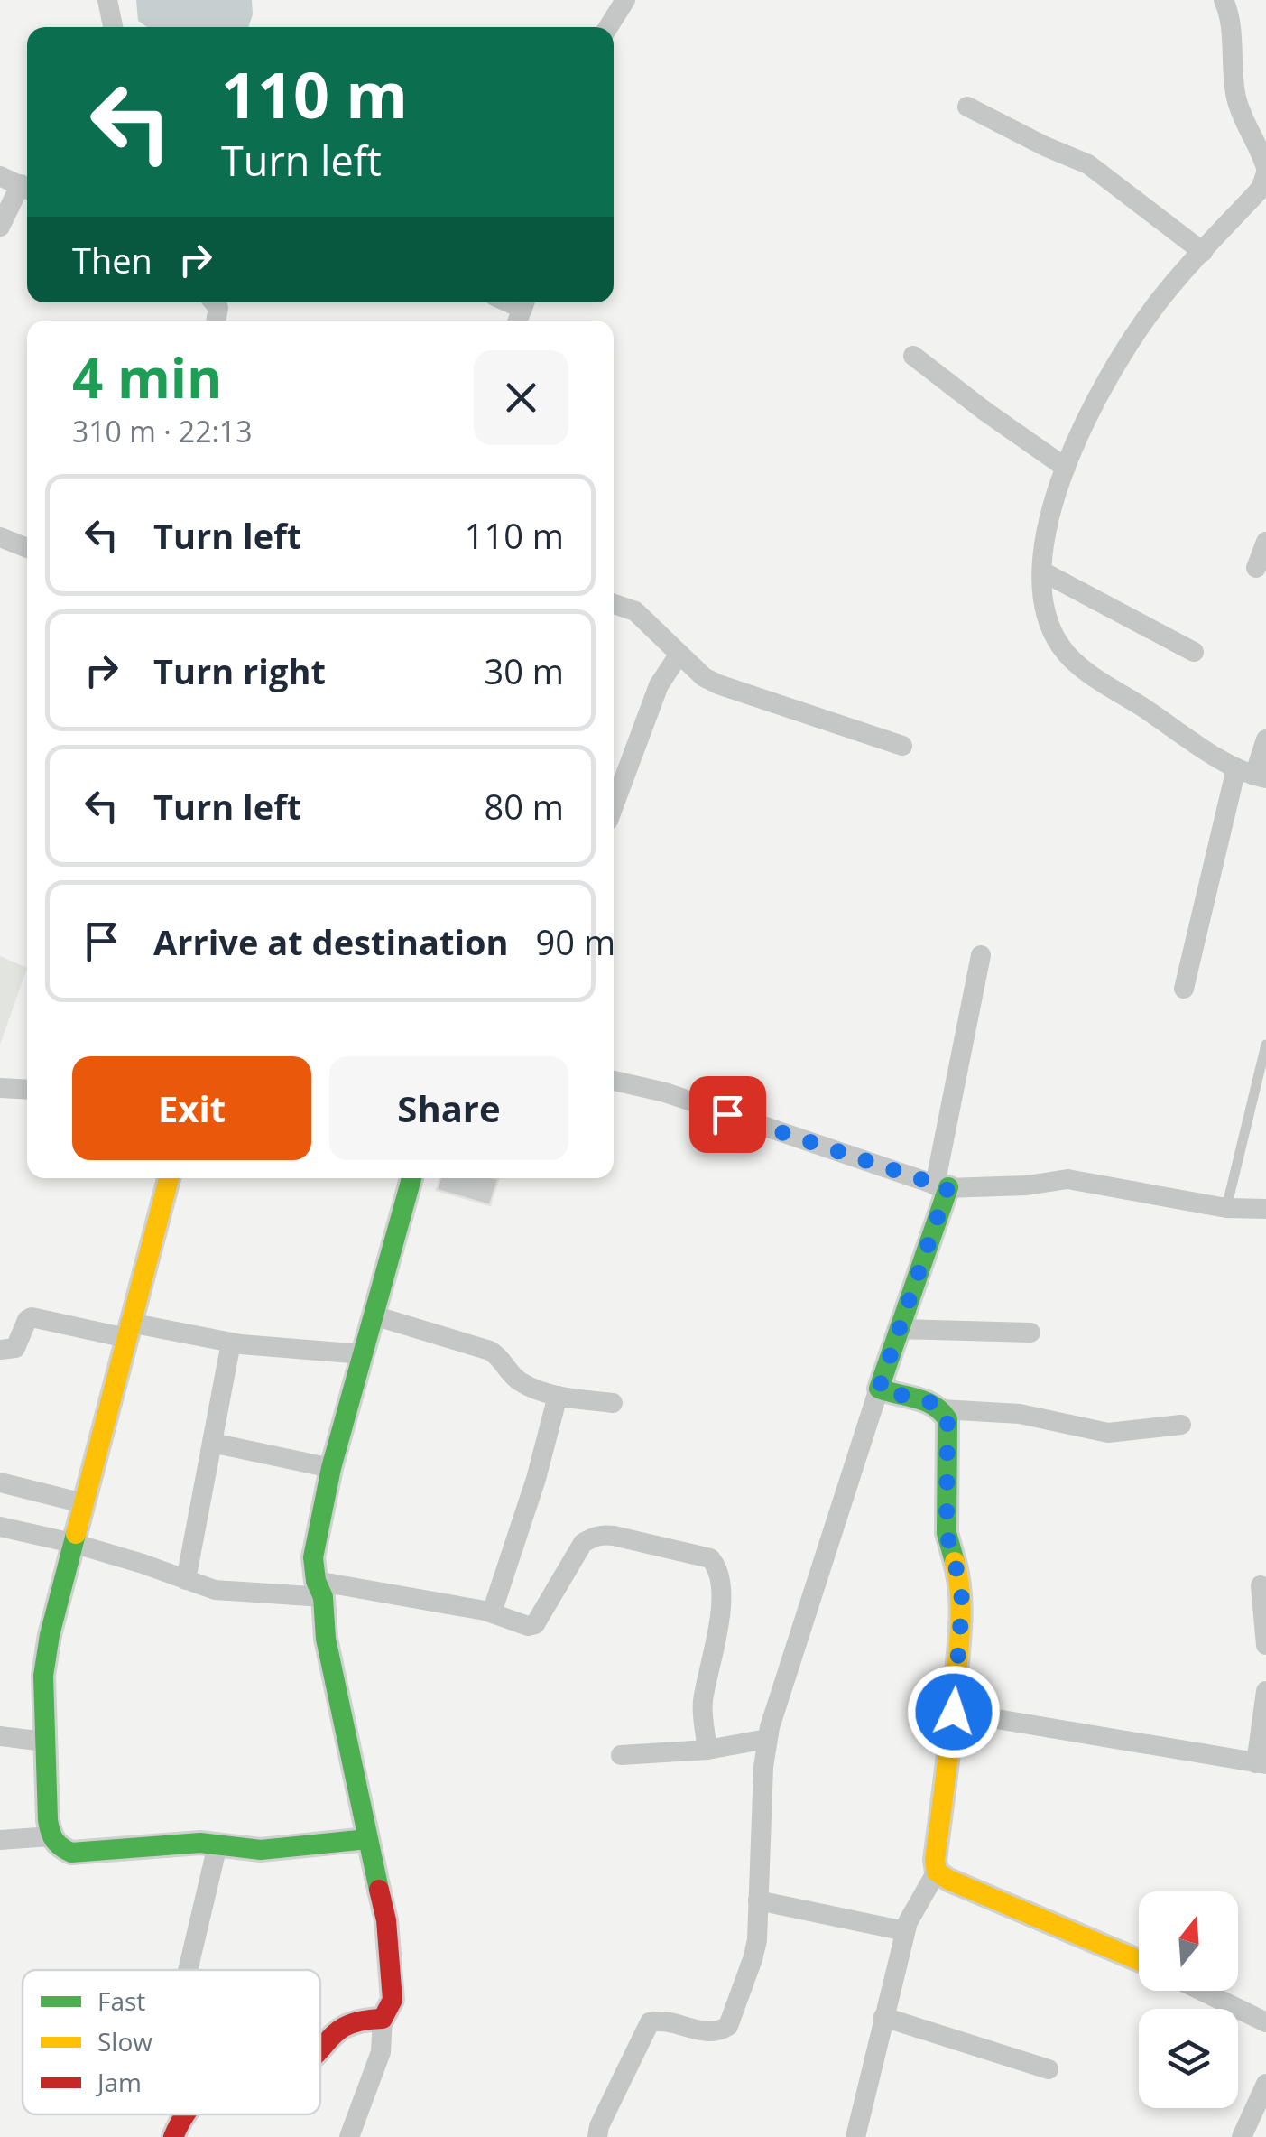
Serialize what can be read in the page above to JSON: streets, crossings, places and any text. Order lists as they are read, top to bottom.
{
  "legend": ["Fast", "Slow", "Jam"],
  "north": "top",
  "page": {
    "turn": ["110 m", "Turn left"],
    "then": "Then",
    "heading": ["4 min", "310 m · 22:13"],
    "list": [
      {
        "name": "Turn left",
        "value": "110 m"
      },
      {
        "name": "Turn right",
        "value": "30 m"
      },
      {
        "name": "Turn left",
        "value": "80 m"
      },
      {
        "name": "Arrive at destination",
        "value": "90 m"
      }
    ],
    "buttons": ["Exit", "Share"]
  }
}
